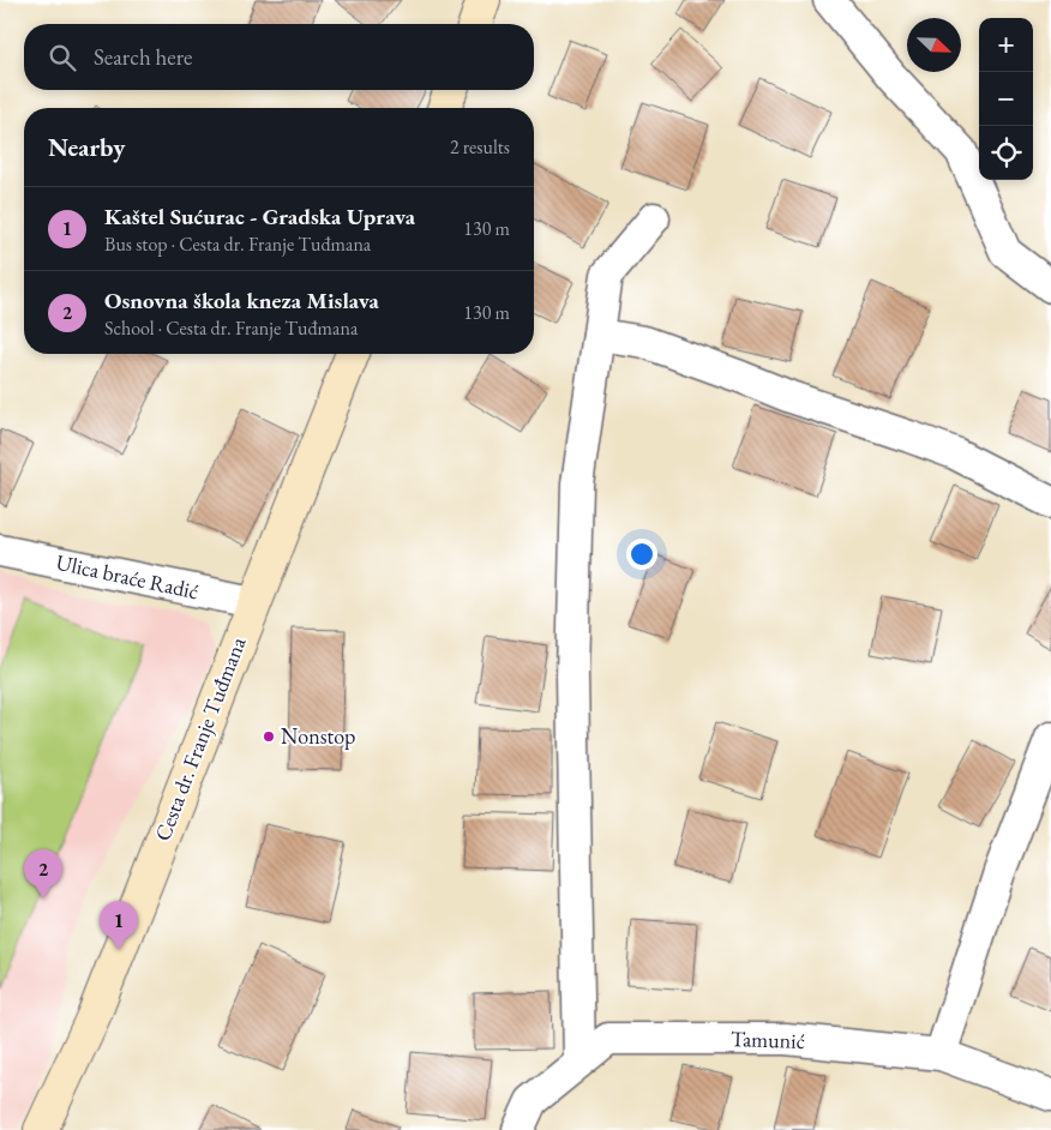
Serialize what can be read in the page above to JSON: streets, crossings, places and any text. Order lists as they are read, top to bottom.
{
  "streets": {
    "main road": ["Cesta dr. Franje Tuđmana"],
    "street": ["Ulica braće Radić", "Tamunić"]
  },
  "crossings": [
    ["Ulica braće Radić", "Cesta dr. Franje Tuđmana"]
  ],
  "places": ["Nonstop"],
  "north": "bottom right",
  "page": {
    "map_buttons": ["+", "−"],
    "search": "Search here",
    "heading": ["Nearby", "2 results"],
    "list": [
      {
        "mark": "1",
        "name": "Kaštel Sućurac - Gradska Uprava",
        "note": "Bus stop · Cesta dr. Franje Tuđmana",
        "value": "130 m"
      },
      {
        "mark": "2",
        "name": "Osnovna škola kneza Mislava",
        "note": "School · Cesta dr. Franje Tuđmana",
        "value": "130 m"
      }
    ],
    "pins": ["2", "1"]
  }
}
